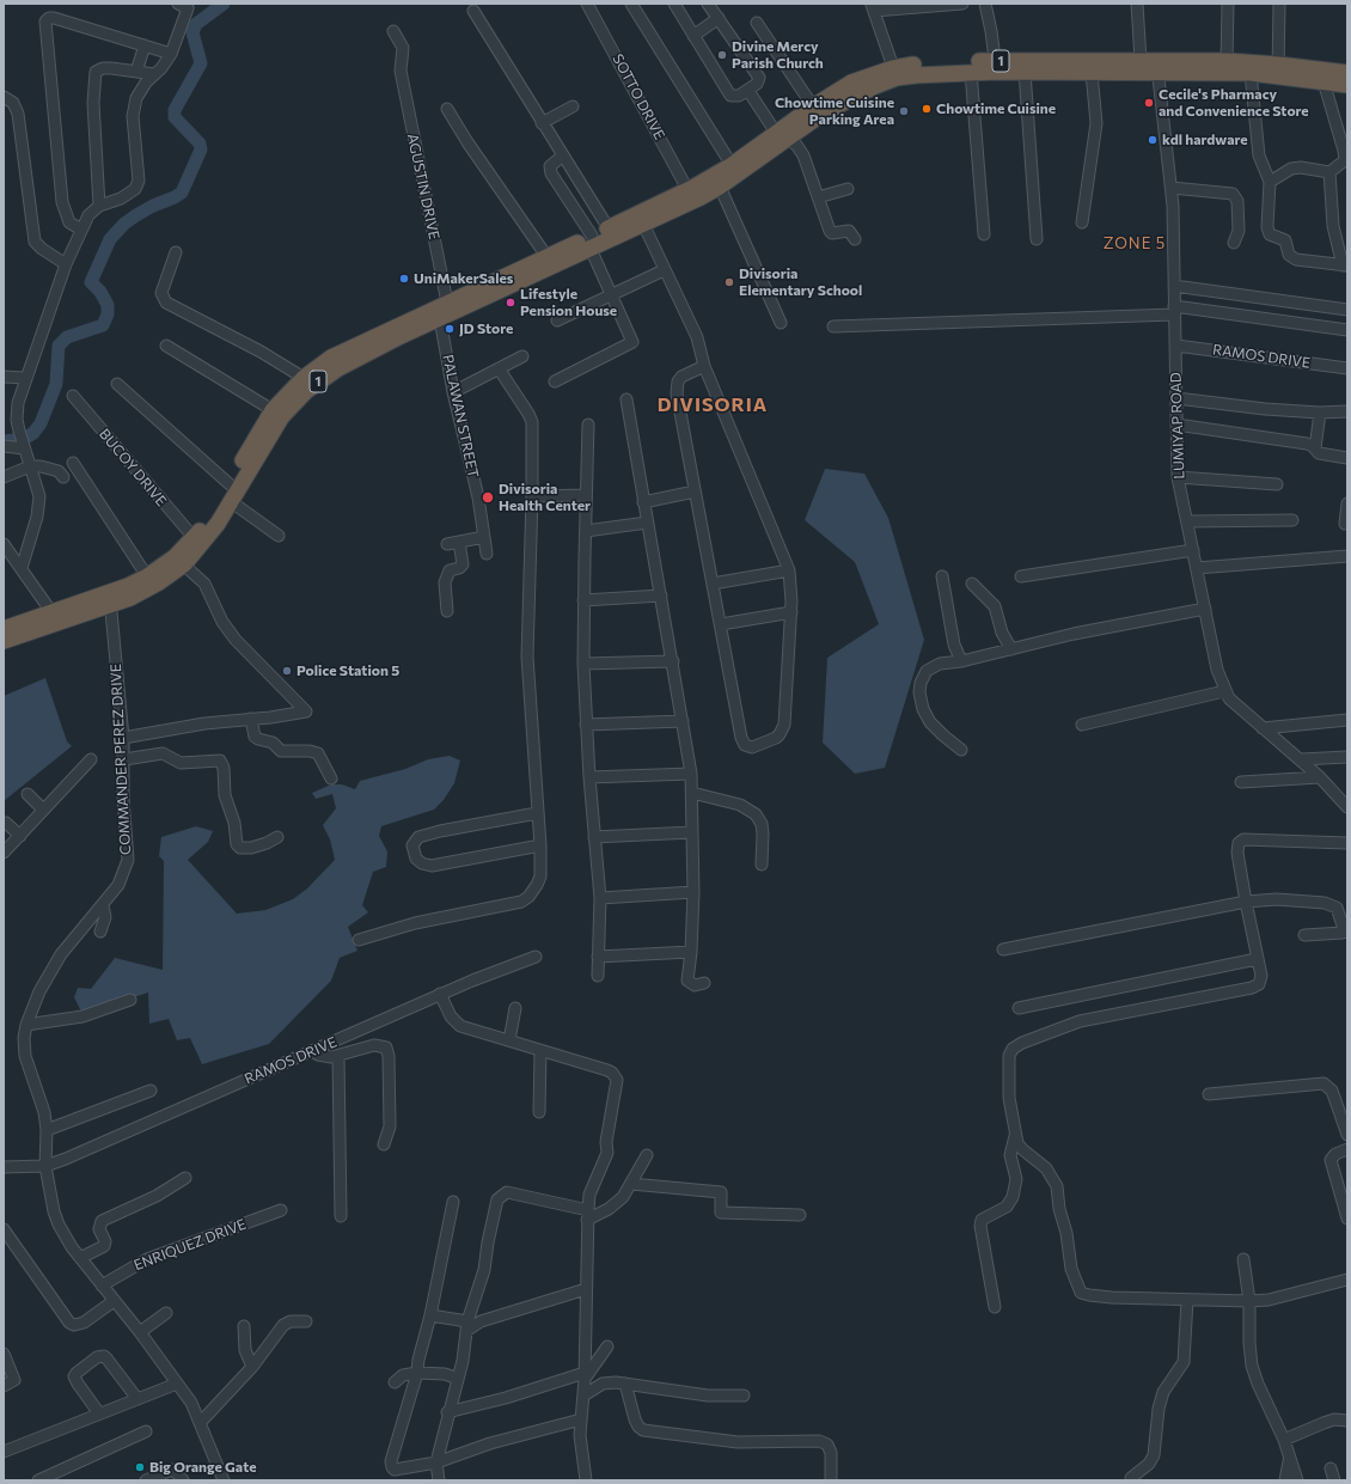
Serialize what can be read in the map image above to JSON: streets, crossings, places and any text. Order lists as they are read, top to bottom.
{
  "streets": {
    "highway": ["1"],
    "street": [
      "SOTTO DRIVE",
      "AGUSTIN DRIVE",
      "RAMOS DRIVE",
      "PALAWAN STREET",
      "LUMIYAP ROAD",
      "BUCOY DRIVE",
      "COMMANDER PEREZ DRIVE",
      "ENRIQUEZ DRIVE"
    ]
  },
  "crossings": [
    ["1", "SOTTO DRIVE"],
    ["1", "AGUSTIN DRIVE"],
    ["1", "PALAWAN STREET"],
    ["1", "LUMIYAP ROAD"],
    ["1", "BUCOY DRIVE"],
    ["1", "COMMANDER PEREZ DRIVE"],
    ["AGUSTIN DRIVE", "PALAWAN STREET"],
    ["RAMOS DRIVE", "LUMIYAP ROAD"],
    ["RAMOS DRIVE", "COMMANDER PEREZ DRIVE"],
    ["COMMANDER PEREZ DRIVE", "ENRIQUEZ DRIVE"]
  ],
  "districts": ["ZONE 5", "DIVISORIA"],
  "places": [
    "Divine Mercy Parish Church",
    "Cecile's Pharmacy and Convenience Store",
    "Chowtime Cuisine",
    "Chowtime Cuisine Parking Area",
    "kdl hardware",
    "UniMakerSales",
    "Divisoria Elementary School",
    "Lifestyle Pension House",
    "JD Store",
    "Divisoria Health Center",
    "Police Station 5",
    "Big Orange Gate"
  ]
}
